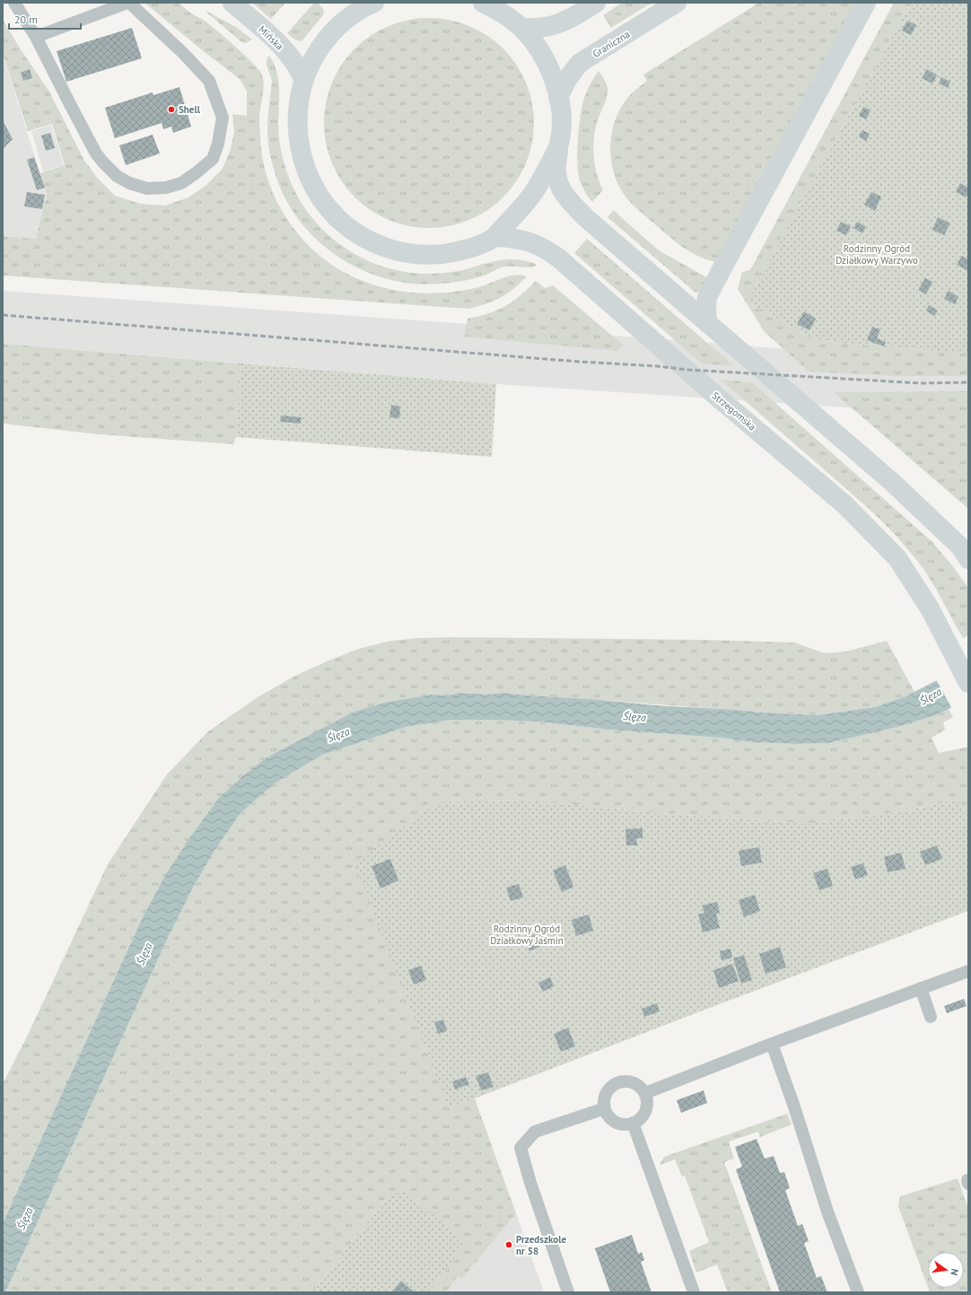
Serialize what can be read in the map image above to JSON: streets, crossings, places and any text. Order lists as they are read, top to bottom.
{
  "streets": {
    "main road": ["Mińska", "Graniczna", "Strzegomska"]
  },
  "water": ["Ślęza"],
  "parks": ["Rodzinny Ogród Działkowy Warzywo", "Rodzinny Ogród Działkowy Jaśmin"],
  "places": ["Shell", "Przedszkole nr 58"],
  "scale_bar": "20 m",
  "north": "right"
}
